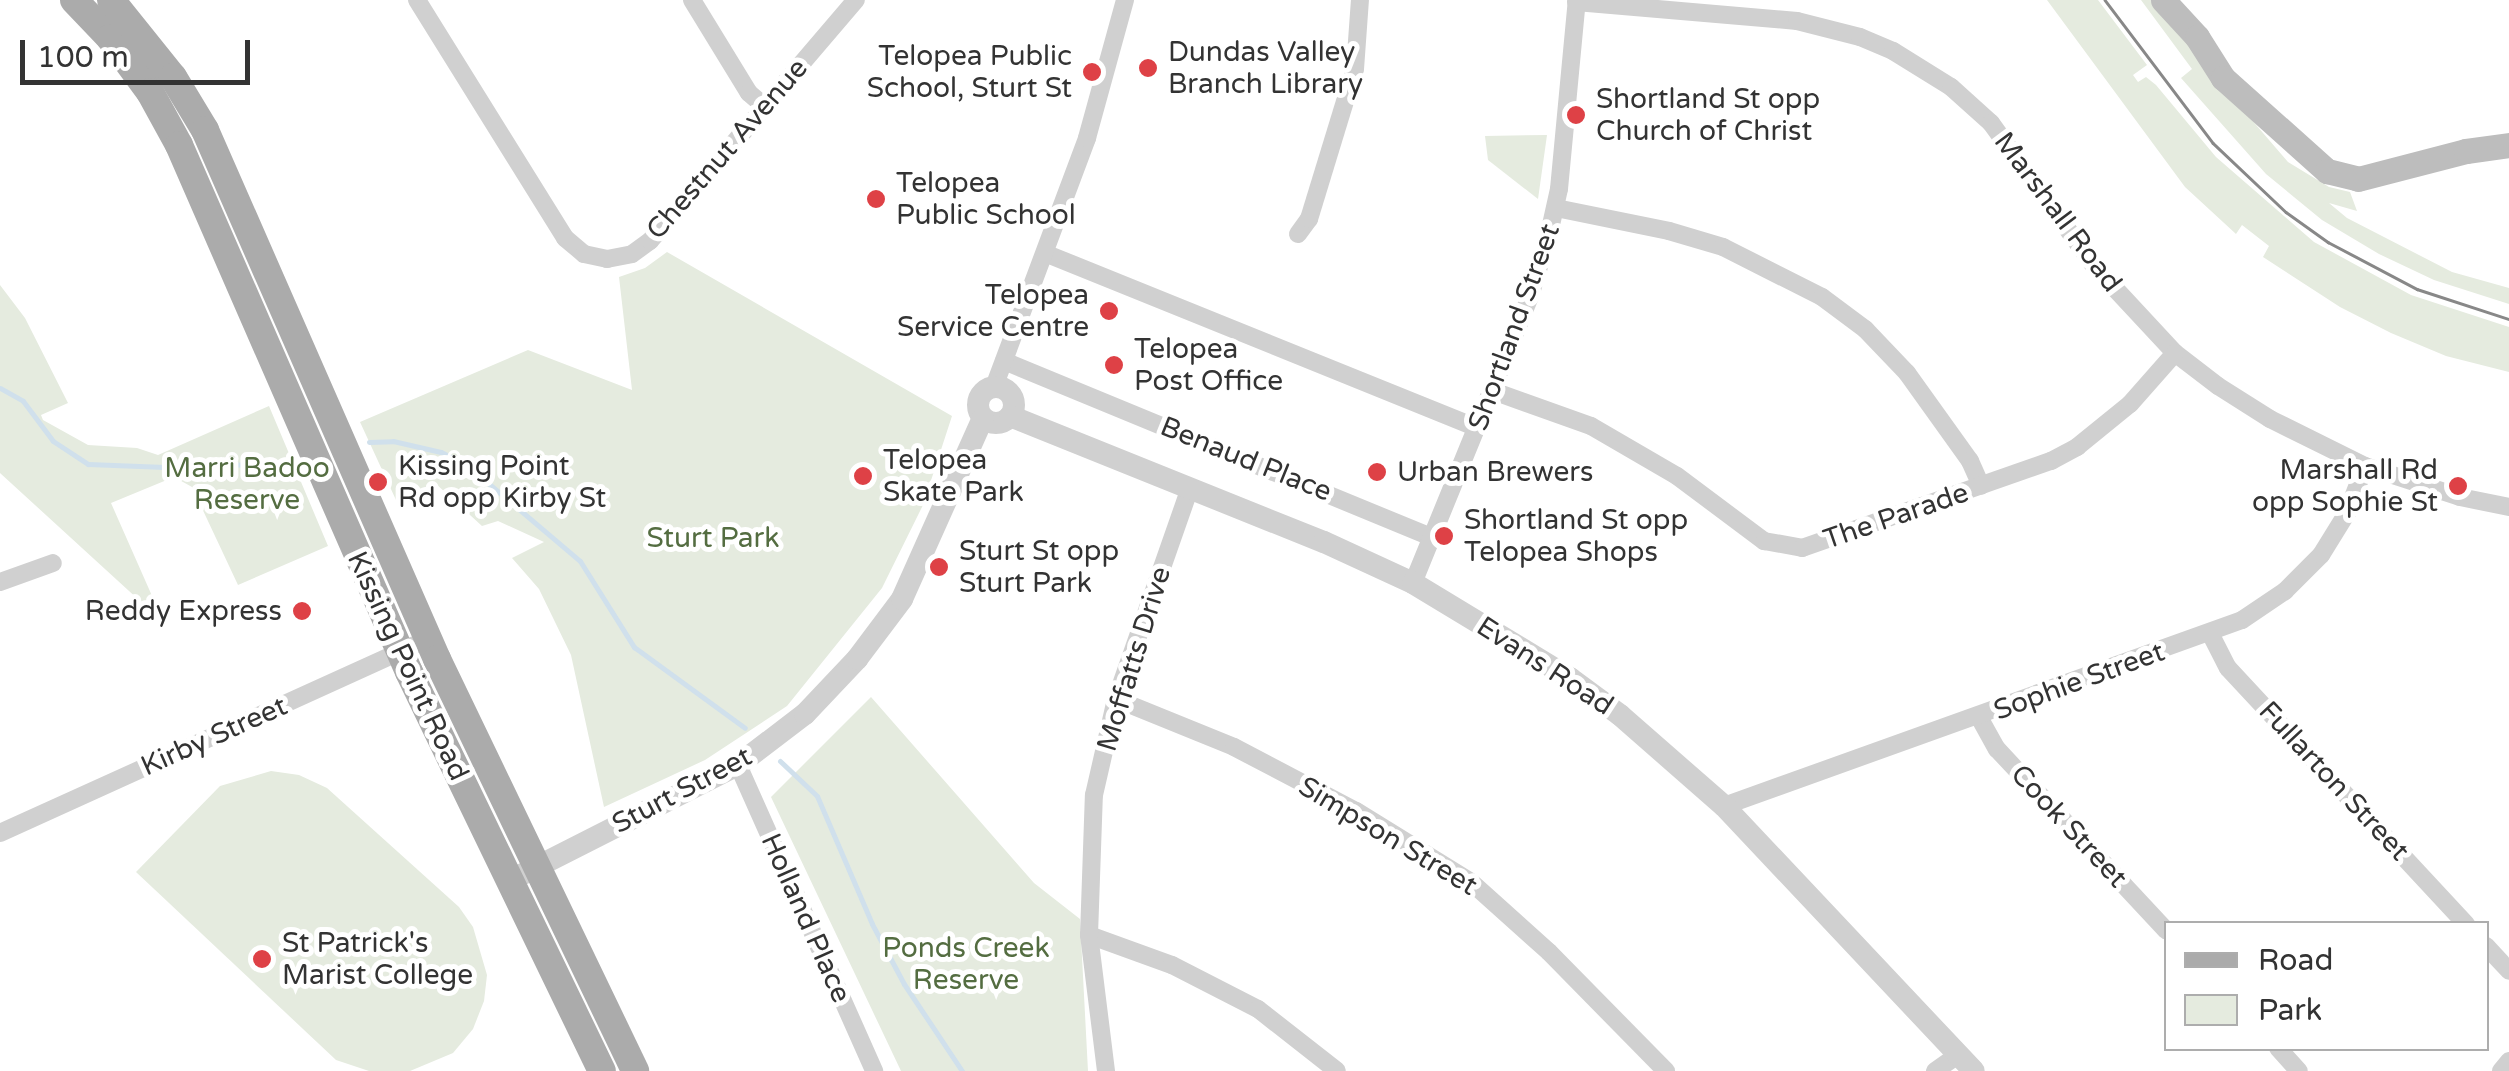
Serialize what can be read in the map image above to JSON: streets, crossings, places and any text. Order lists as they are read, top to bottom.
{
  "streets": {
    "main road": ["Kissing Point Road"],
    "street": [
      "Chestnut Avenue",
      "Marshall Road",
      "Shortland Street",
      "Benaud Place",
      "The Parade",
      "Moffatts Drive",
      "Evans Road",
      "Sophie Street",
      "Kirby Street",
      "Fullarton Street",
      "Sturt Street",
      "Cook Street",
      "Simpson Street",
      "Holland Place"
    ]
  },
  "crossings": [
    ["Marshall Road", "Shortland Street"],
    ["Marshall Road", "The Parade"],
    ["Marshall Road", "Sophie Street"],
    ["Shortland Street", "Benaud Place"],
    ["Shortland Street", "The Parade"],
    ["Shortland Street", "Evans Road"],
    ["Moffatts Drive", "Evans Road"],
    ["Moffatts Drive", "Simpson Street"],
    ["Kissing Point Road", "Kirby Street"],
    ["Kissing Point Road", "Sturt Street"],
    ["Evans Road", "Sophie Street"],
    ["Evans Road", "Sturt Street"],
    ["Sophie Street", "Fullarton Street"],
    ["Sophie Street", "Cook Street"],
    ["Sturt Street", "Holland Place"]
  ],
  "parks": ["Marri Badoo Reserve", "Sturt Park", "Ponds Creek Reserve"],
  "places": [
    "Dundas Valley Branch Library",
    "Telopea Public School, Sturt St",
    "Shortland St opp Church of Christ",
    "Telopea Public School",
    "Telopea Service Centre",
    "Telopea Post Office",
    "Urban Brewers",
    "Telopea Skate Park",
    "Kissing Point Rd opp Kirby St",
    "Marshall Rd opp Sophie St",
    "Shortland St opp Telopea Shops",
    "Sturt St opp Sturt Park",
    "Reddy Express",
    "St Patrick's Marist College"
  ],
  "legend": ["Road", "Park"],
  "scale_bar": "100 m"
}
